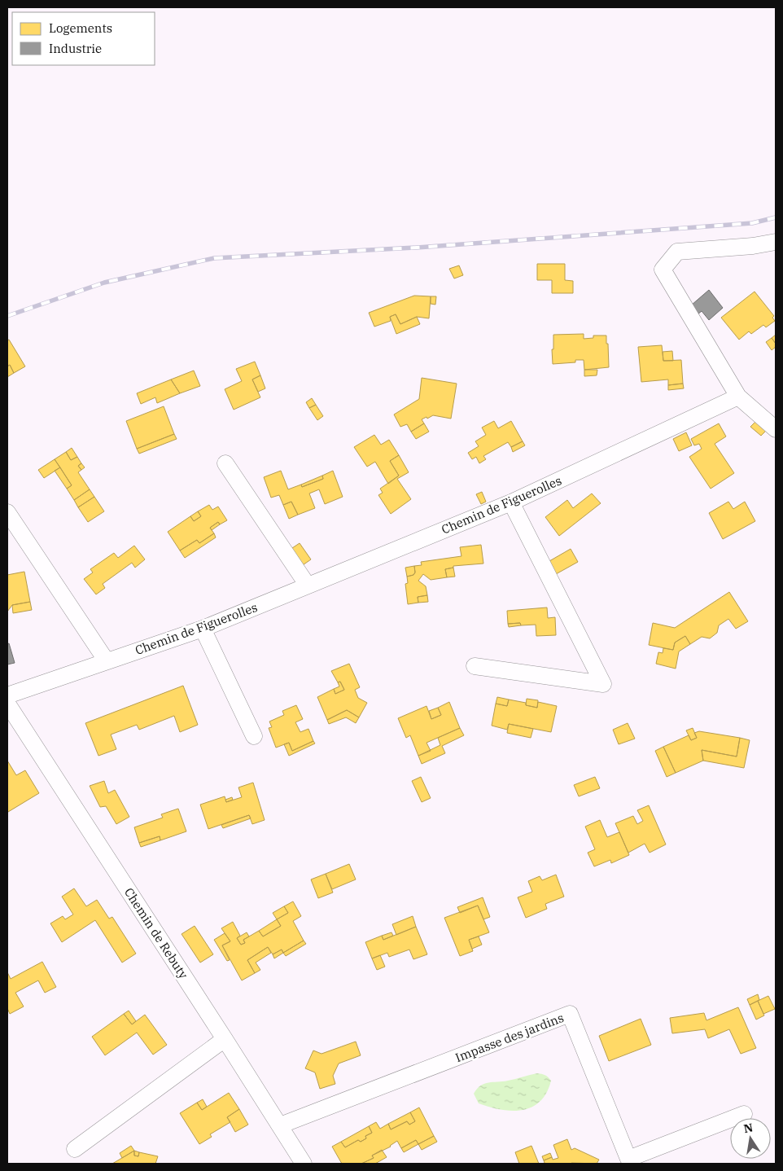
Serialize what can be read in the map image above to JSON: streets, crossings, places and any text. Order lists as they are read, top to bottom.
{
  "streets": {
    "street": ["Chemin de Figuerolles", "Chemin de Rebuty", "Impasse des jardins"]
  },
  "crossings": [
    ["Chemin de Rebuty", "Impasse des jardins"]
  ],
  "legend": ["Logements", "Industrie"],
  "north": "top"
}
